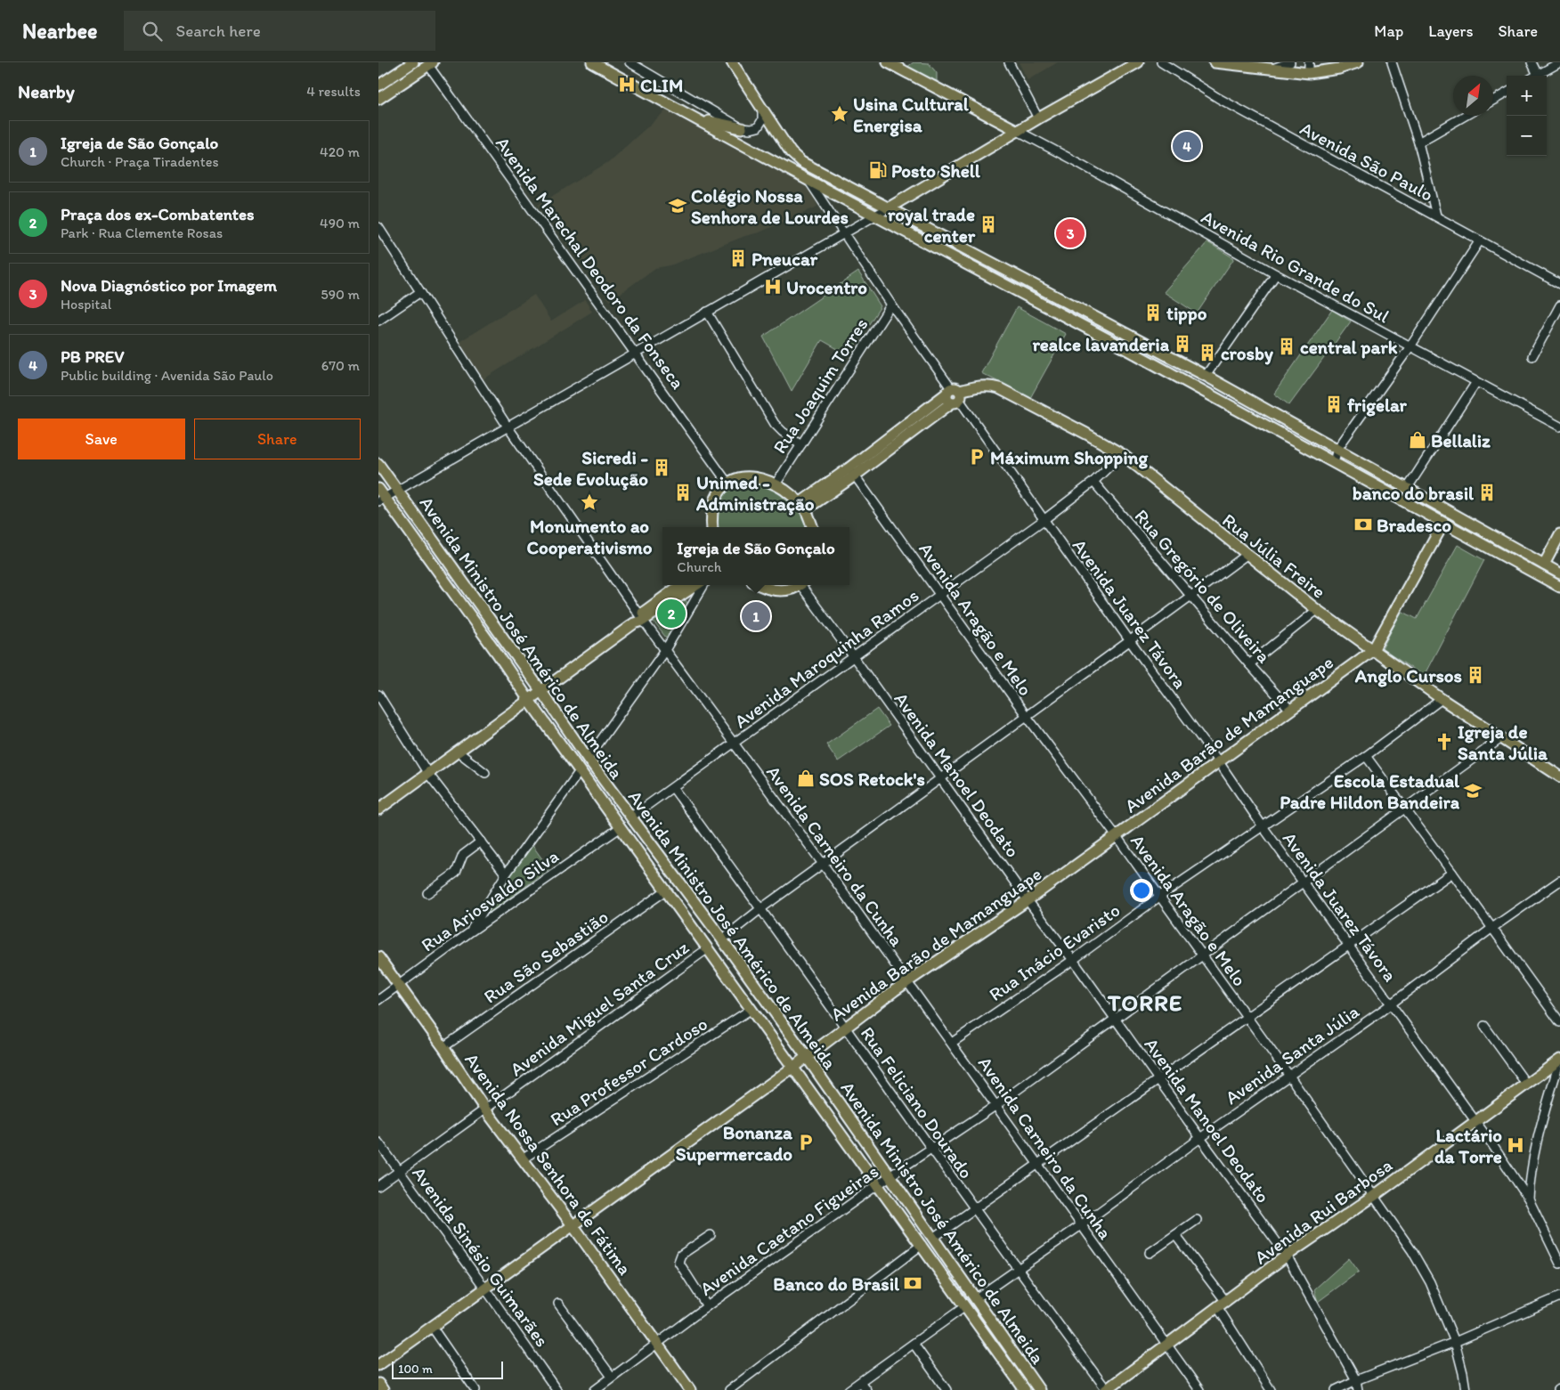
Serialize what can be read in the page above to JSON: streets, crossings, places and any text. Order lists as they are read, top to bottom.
{
  "streets": {
    "main road": [
      "Rua Júlia Freire",
      "Avenida Ministro José Américo de Almeida",
      "Avenida Barão de Mamanguape",
      "Avenida Nossa Senhora de Fátima",
      "Avenida Rui Barbosa"
    ],
    "street": [
      "Avenida São Paulo",
      "Avenida Marechal Deodoro da Fonseca",
      "Avenida Rio Grande do Sul",
      "Rua Joaquim Torres",
      "Rua Gregório de Oliveira",
      "Avenida Juarez Távora",
      "Avenida Aragão e Melo",
      "Avenida Maroquinha Ramos",
      "Avenida Manoel Deodato",
      "Avenida Carneiro da Cunha",
      "Rua Ariosvaldo Silva",
      "Rua Inácio Evaristo",
      "Rua São Sebastião",
      "Avenida Miguel Santa Cruz",
      "Avenida Santa Júlia",
      "Rua Professor Cardoso",
      "Rua Feliciano Dourado",
      "Avenida Caetano Figueiras",
      "Avenida Sinésio Guimarães"
    ]
  },
  "crossings": [
    ["Rua Joaquim Torres", "Avenida Juarez Távora"],
    ["Rua Júlia Freire", "Avenida Juarez Távora"],
    ["Rua Júlia Freire", "Avenida Maroquinha Ramos"],
    ["Rua Júlia Freire", "Avenida Barão de Mamanguape"],
    ["Rua Júlia Freire", "Rua Inácio Evaristo"],
    ["Rua Júlia Freire", "Avenida Caetano Figueiras"],
    ["Rua Gregório de Oliveira", "Avenida Maroquinha Ramos"],
    ["Rua Gregório de Oliveira", "Avenida Barão de Mamanguape"],
    ["Avenida Juarez Távora", "Avenida Maroquinha Ramos"],
    ["Avenida Juarez Távora", "Avenida Barão de Mamanguape"],
    ["Avenida Juarez Távora", "Rua Inácio Evaristo"],
    ["Avenida Juarez Távora", "Avenida Santa Júlia"],
    ["Avenida Juarez Távora", "Avenida Rui Barbosa"],
    ["Avenida Juarez Távora", "Avenida Caetano Figueiras"],
    ["Avenida Aragão e Melo", "Avenida Maroquinha Ramos"],
    ["Avenida Aragão e Melo", "Avenida Barão de Mamanguape"],
    ["Avenida Aragão e Melo", "Rua Inácio Evaristo"],
    ["Avenida Aragão e Melo", "Avenida Santa Júlia"],
    ["Avenida Aragão e Melo", "Avenida Rui Barbosa"],
    ["Avenida Aragão e Melo", "Avenida Caetano Figueiras"],
    ["Avenida Ministro José Américo de Almeida", "Avenida Maroquinha Ramos"],
    ["Avenida Ministro José Américo de Almeida", "Avenida Barão de Mamanguape"],
    ["Avenida Ministro José Américo de Almeida", "Rua Ariosvaldo Silva"],
    ["Avenida Ministro José Américo de Almeida", "Rua São Sebastião"],
    ["Avenida Ministro José Américo de Almeida", "Avenida Miguel Santa Cruz"],
    ["Avenida Ministro José Américo de Almeida", "Avenida Santa Júlia"],
    ["Avenida Ministro José Américo de Almeida", "Rua Professor Cardoso"],
    ["Avenida Ministro José Américo de Almeida", "Avenida Caetano Figueiras"],
    ["Avenida Maroquinha Ramos", "Avenida Manoel Deodato"],
    ["Avenida Maroquinha Ramos", "Avenida Carneiro da Cunha"],
    ["Avenida Maroquinha Ramos", "Rua Feliciano Dourado"],
    ["Avenida Barão de Mamanguape", "Avenida Manoel Deodato"],
    ["Avenida Barão de Mamanguape", "Avenida Carneiro da Cunha"],
    ["Avenida Barão de Mamanguape", "Rua Feliciano Dourado"],
    ["Avenida Barão de Mamanguape", "Avenida Nossa Senhora de Fátima"],
    ["Avenida Barão de Mamanguape", "Avenida Sinésio Guimarães"],
    ["Avenida Manoel Deodato", "Rua Inácio Evaristo"],
    ["Avenida Manoel Deodato", "Avenida Santa Júlia"],
    ["Avenida Manoel Deodato", "Avenida Rui Barbosa"],
    ["Avenida Manoel Deodato", "Avenida Caetano Figueiras"],
    ["Avenida Carneiro da Cunha", "Rua Inácio Evaristo"],
    ["Avenida Carneiro da Cunha", "Avenida Santa Júlia"],
    ["Avenida Carneiro da Cunha", "Avenida Rui Barbosa"],
    ["Avenida Carneiro da Cunha", "Avenida Caetano Figueiras"],
    ["Rua Ariosvaldo Silva", "Avenida Nossa Senhora de Fátima"],
    ["Rua São Sebastião", "Avenida Nossa Senhora de Fátima"],
    ["Avenida Miguel Santa Cruz", "Avenida Nossa Senhora de Fátima"],
    ["Avenida Miguel Santa Cruz", "Avenida Sinésio Guimarães"],
    ["Avenida Santa Júlia", "Rua Feliciano Dourado"],
    ["Rua Professor Cardoso", "Avenida Nossa Senhora de Fátima"],
    ["Rua Feliciano Dourado", "Avenida Rui Barbosa"],
    ["Rua Feliciano Dourado", "Avenida Caetano Figueiras"],
    ["Avenida Nossa Senhora de Fátima", "Avenida Caetano Figueiras"]
  ],
  "districts": ["TORRE"],
  "places": {
    "hospital": ["CLIM", "Urocentro", "Lactário da Torre"],
    "place": ["Usina Cultural Energisa", "Monumento ao Cooperativismo"],
    "fuel station": ["Posto Shell"],
    "school or university": ["Colégio Nossa Senhora de Lourdes", "Escola Estadual Padre Hildon Bandeira"],
    "building": [
      "royal trade center",
      "Pneucar",
      "tippo",
      "realce lavanderia",
      "central park",
      "crosby",
      "frigelar",
      "Sicredi - Sede Evolução",
      "Unimed - Administração",
      "banco do brasil",
      "Anglo Cursos"
    ],
    "shop": ["Bellaliz", "SOS Retock's"],
    "parking": ["Máximum Shopping", "Bonanza Supermercado"],
    "bank": ["Bradesco", "Banco do Brasil"],
    "church": ["Igreja de Santa Júlia"]
  },
  "scale_bar": "100 m",
  "north": "top right",
  "page": {
    "header": "Nearbee",
    "search": "Search here",
    "nav": ["Map", "Layers", "Share"],
    "heading": ["Nearby", "4 results"],
    "map_buttons": ["+", "−"],
    "list": [
      {
        "mark": "1",
        "name": "Igreja de São Gonçalo",
        "note": "Church · Praça Tiradentes",
        "value": "420 m"
      },
      {
        "mark": "2",
        "name": "Praça dos ex-Combatentes",
        "note": "Park · Rua Clemente Rosas",
        "value": "490 m"
      },
      {
        "mark": "3",
        "name": "Nova Diagnóstico por Imagem",
        "note": "Hospital",
        "value": "590 m"
      },
      {
        "mark": "4",
        "name": "PB PREV",
        "note": "Public building · Avenida São Paulo",
        "value": "670 m"
      }
    ],
    "pins": [
      "4",
      "3",
      "2",
      "1"
    ],
    "buttons": ["Save", "Share"],
    "popup": ["Igreja de São Gonçalo", "Church"],
    "scale": "100 m"
  }
}
